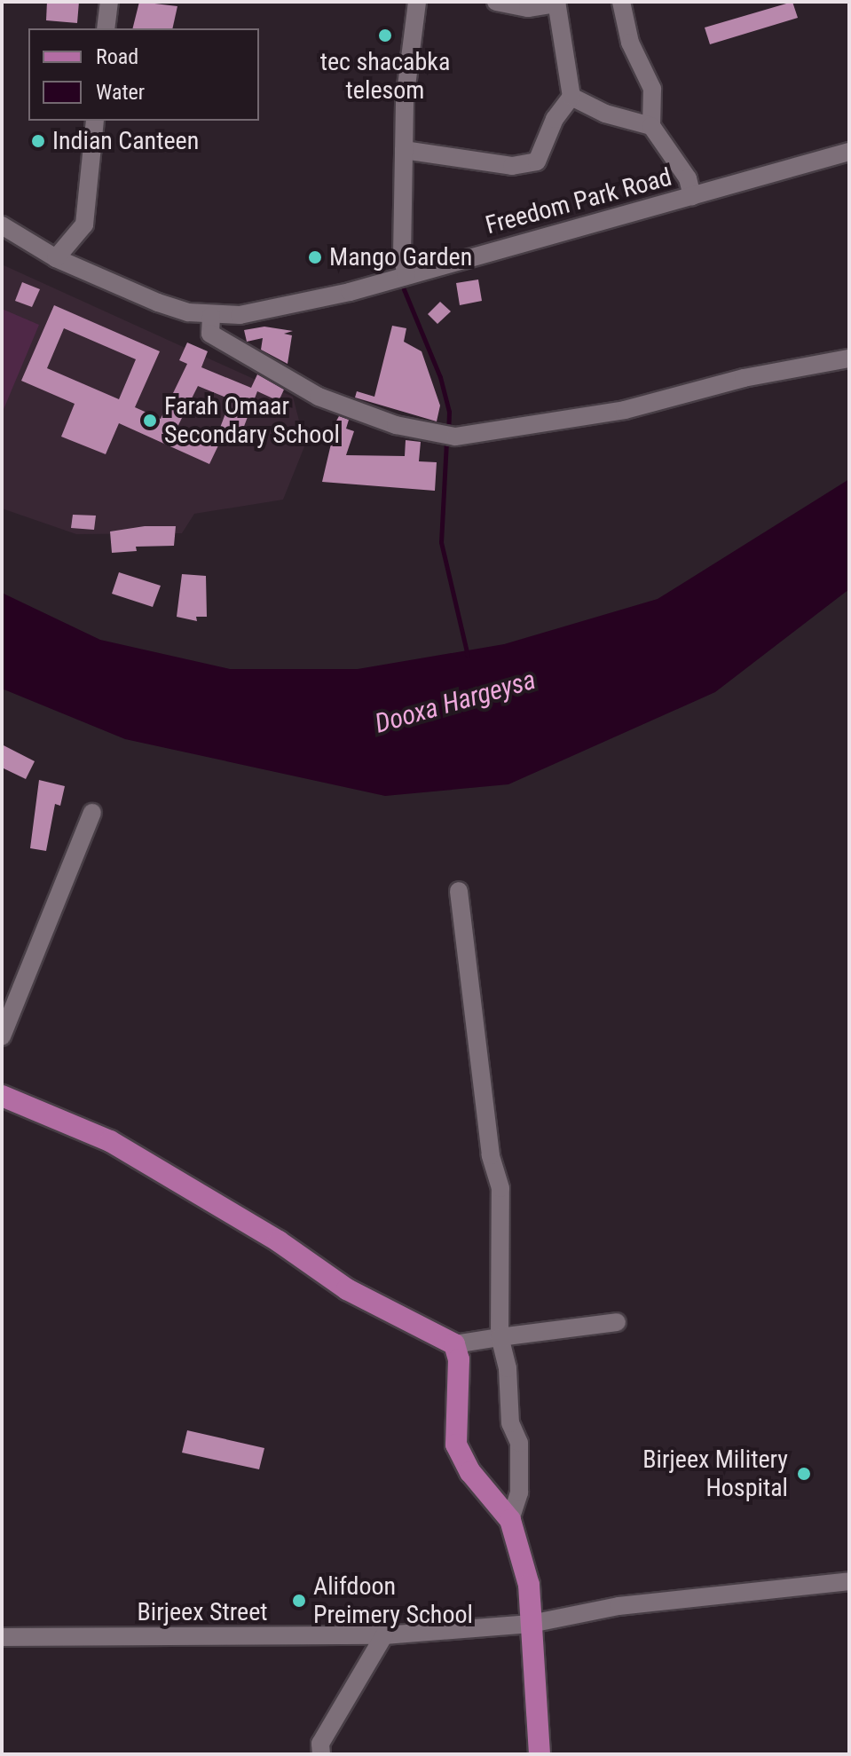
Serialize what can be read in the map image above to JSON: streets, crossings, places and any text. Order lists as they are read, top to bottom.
{
  "streets": {
    "street": ["Freedom Park Road", "Birjeex Street"]
  },
  "water": ["Dooxa Hargeysa"],
  "places": [
    "tec shacabka telesom",
    "Indian Canteen",
    "Mango Garden",
    "Farah Omaar Secondary School",
    "Birjeex Militery Hospital",
    "Alifdoon Preimery School"
  ],
  "legend": ["Road", "Water"]
}
